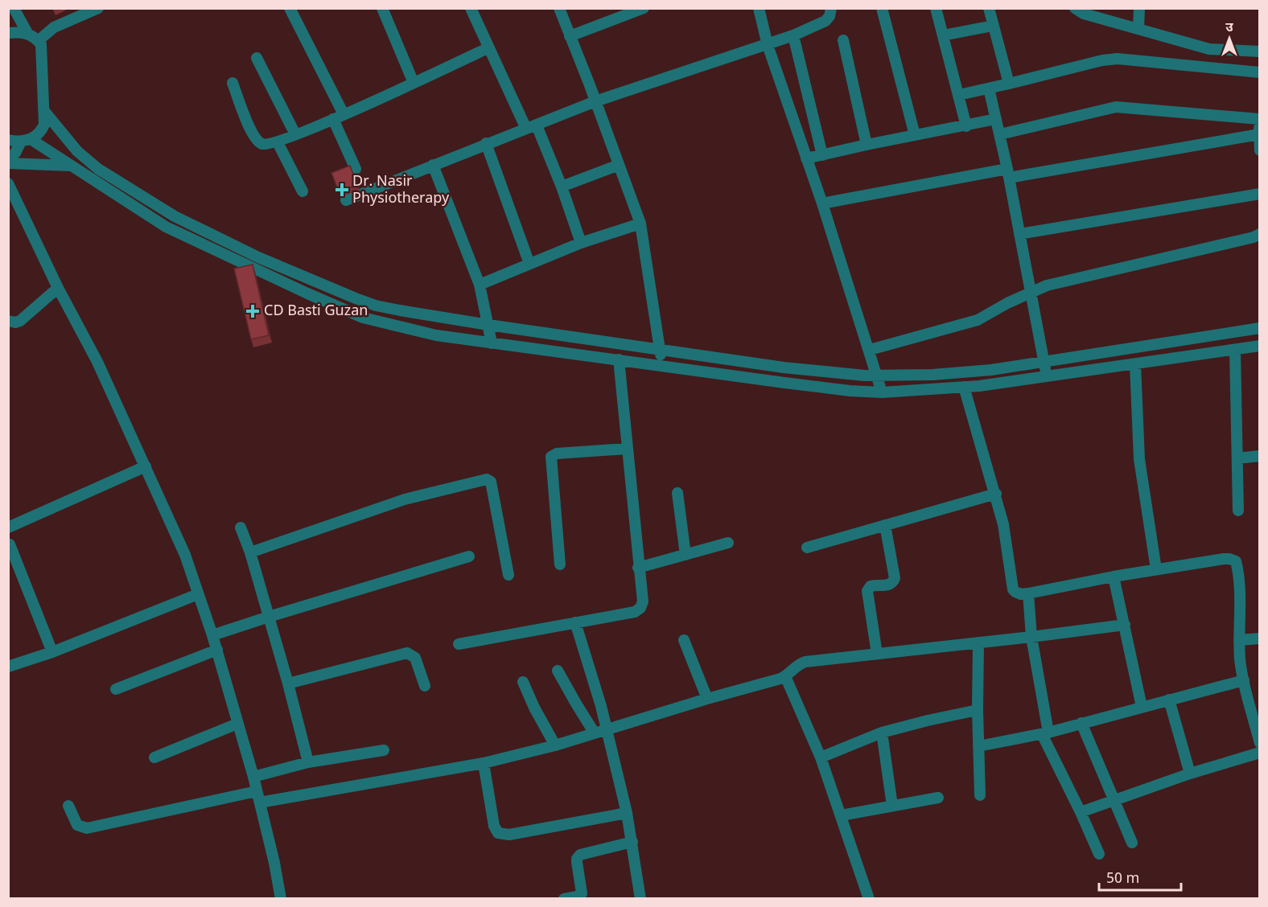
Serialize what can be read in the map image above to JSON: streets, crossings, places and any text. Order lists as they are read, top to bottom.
{
  "places": {
    "health": ["Dr. Nasir Physiotherapy", "CD Basti Guzan"]
  },
  "scale_bar": "50 m",
  "north": "top"
}
